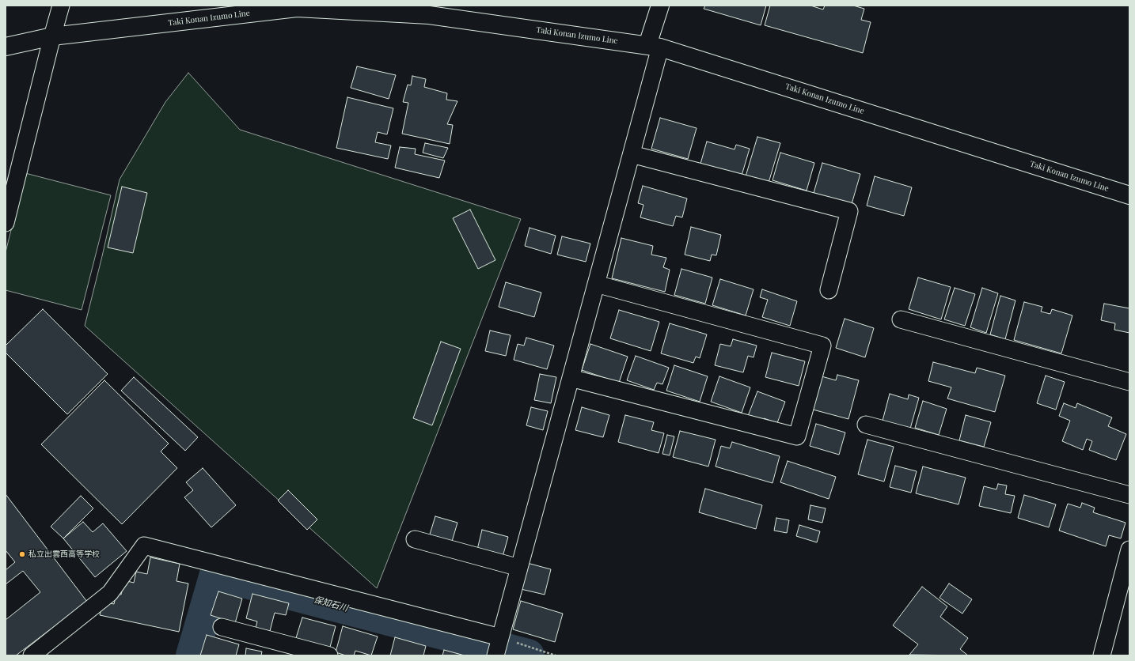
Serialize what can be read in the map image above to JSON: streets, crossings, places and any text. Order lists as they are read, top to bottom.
{
  "streets": {
    "main road": ["Taki Konan Izumo Line"]
  },
  "water": ["保知石川"],
  "places": ["私立出雲西高等学校"]
}
